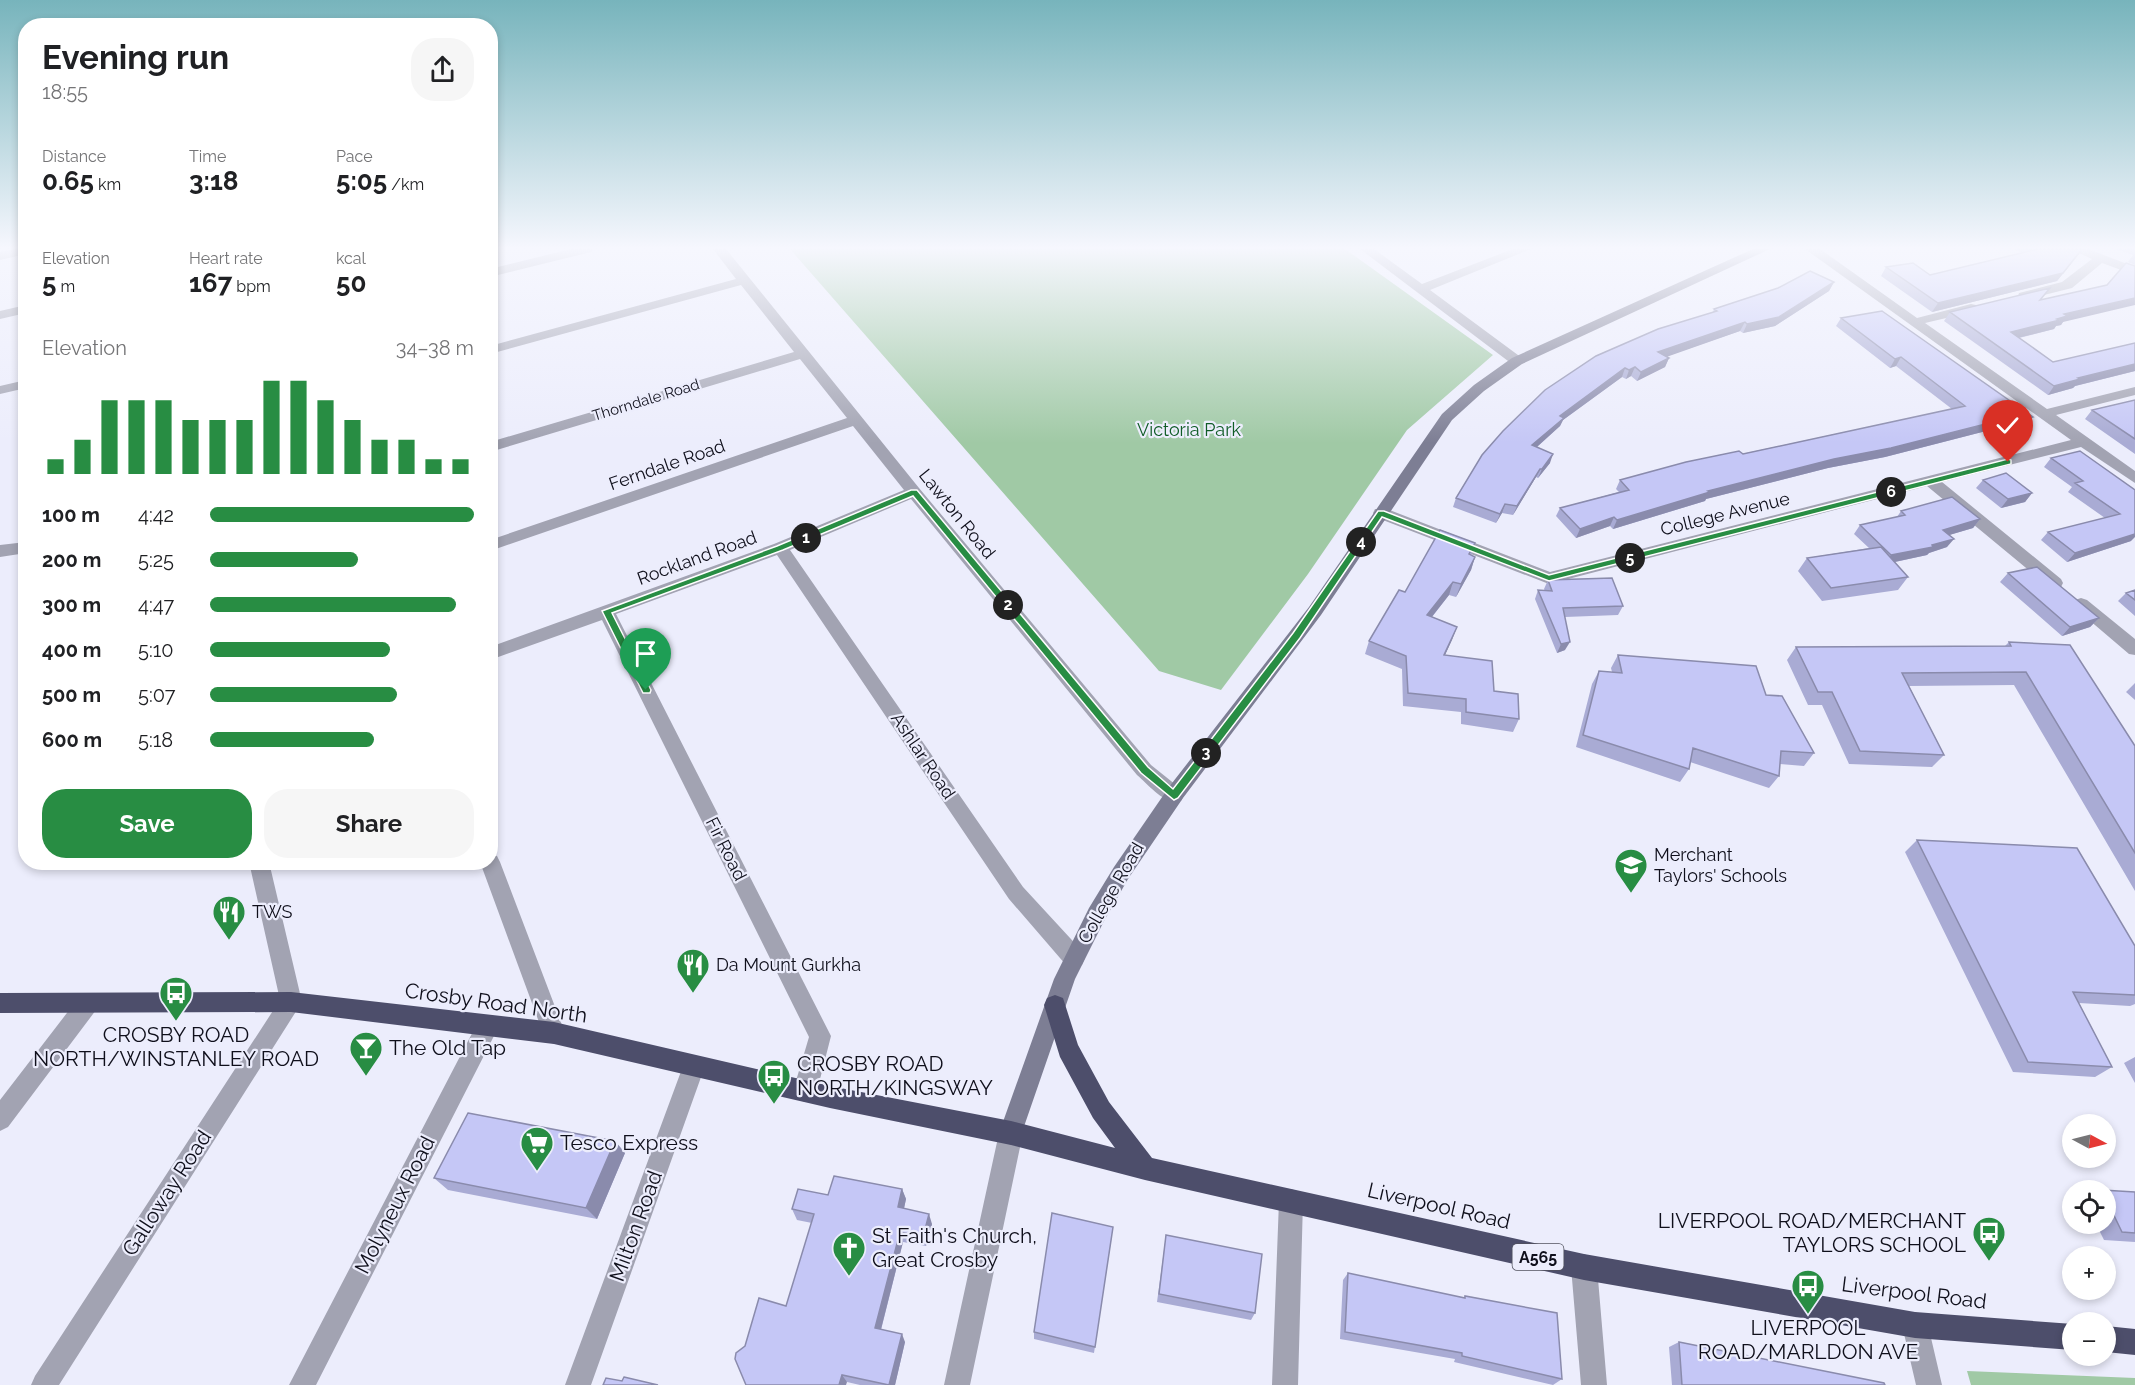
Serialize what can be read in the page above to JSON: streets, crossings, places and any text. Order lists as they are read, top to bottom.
{
  "streets": {
    "highway": ["Crosby Road North", "Liverpool Road", "A565"],
    "street": [
      "Thorndale Road",
      "Ferndale Road",
      "Lawton Road",
      "College Avenue",
      "Rockland Road",
      "Ashlar Road",
      "Fir Road",
      "College Road",
      "Galloway Road",
      "Molyneux Road",
      "Milton Road"
    ]
  },
  "crossings": [
    ["Thorndale Road", "Lawton Road"],
    ["Ferndale Road", "Lawton Road"],
    ["Lawton Road", "Rockland Road"],
    ["Lawton Road", "College Road"],
    ["College Avenue", "College Road"],
    ["Rockland Road", "Ashlar Road"],
    ["Rockland Road", "Fir Road"],
    ["Ashlar Road", "College Road"],
    ["Fir Road", "Crosby Road North"],
    ["College Road", "Crosby Road North"],
    ["College Road", "Liverpool Road"],
    ["Crosby Road North", "Galloway Road"],
    ["Crosby Road North", "Molyneux Road"],
    ["Crosby Road North", "Liverpool Road"],
    ["Crosby Road North", "Milton Road"]
  ],
  "parks": ["Victoria Park"],
  "places": {
    "school or university": ["Merchant Taylors' Schools"],
    "restaurant": ["TWS", "Da Mount Gurkha"],
    "bus stop": [
      "CROSBY ROAD NORTH/WINSTANLEY ROAD",
      "CROSBY ROAD NORTH/KINGSWAY",
      "LIVERPOOL ROAD/MERCHANT TAYLORS SCHOOL",
      "LIVERPOOL ROAD/MARLDON AVE"
    ],
    "bar": ["The Old Tap"],
    "supermarket": ["Tesco Express"],
    "church": ["St Faith's Church, Great Crosby"]
  },
  "north": "right",
  "page": {
    "heading": ["Evening run", "18:55"],
    "stats": [
      ["Distance", "0.65 km"],
      ["Time", "3:18"],
      ["Pace", "5:05 /km"],
      ["Elevation", "5 m"],
      ["Heart rate", "167 bpm"],
      ["kcal", "50"]
    ],
    "chart": ["Elevation", "34–38 m"],
    "pins": [
      "6",
      "1",
      "4",
      "5",
      "2",
      "3"
    ],
    "list": [
      {
        "name": "100 m",
        "note": "4:42"
      },
      {
        "name": "200 m",
        "note": "5:25"
      },
      {
        "name": "300 m",
        "note": "4:47"
      },
      {
        "name": "400 m",
        "note": "5:10"
      },
      {
        "name": "500 m",
        "note": "5:07"
      },
      {
        "name": "600 m",
        "note": "5:18"
      }
    ],
    "buttons": ["Save", "Share"],
    "map_buttons": ["+", "−"]
  }
}
